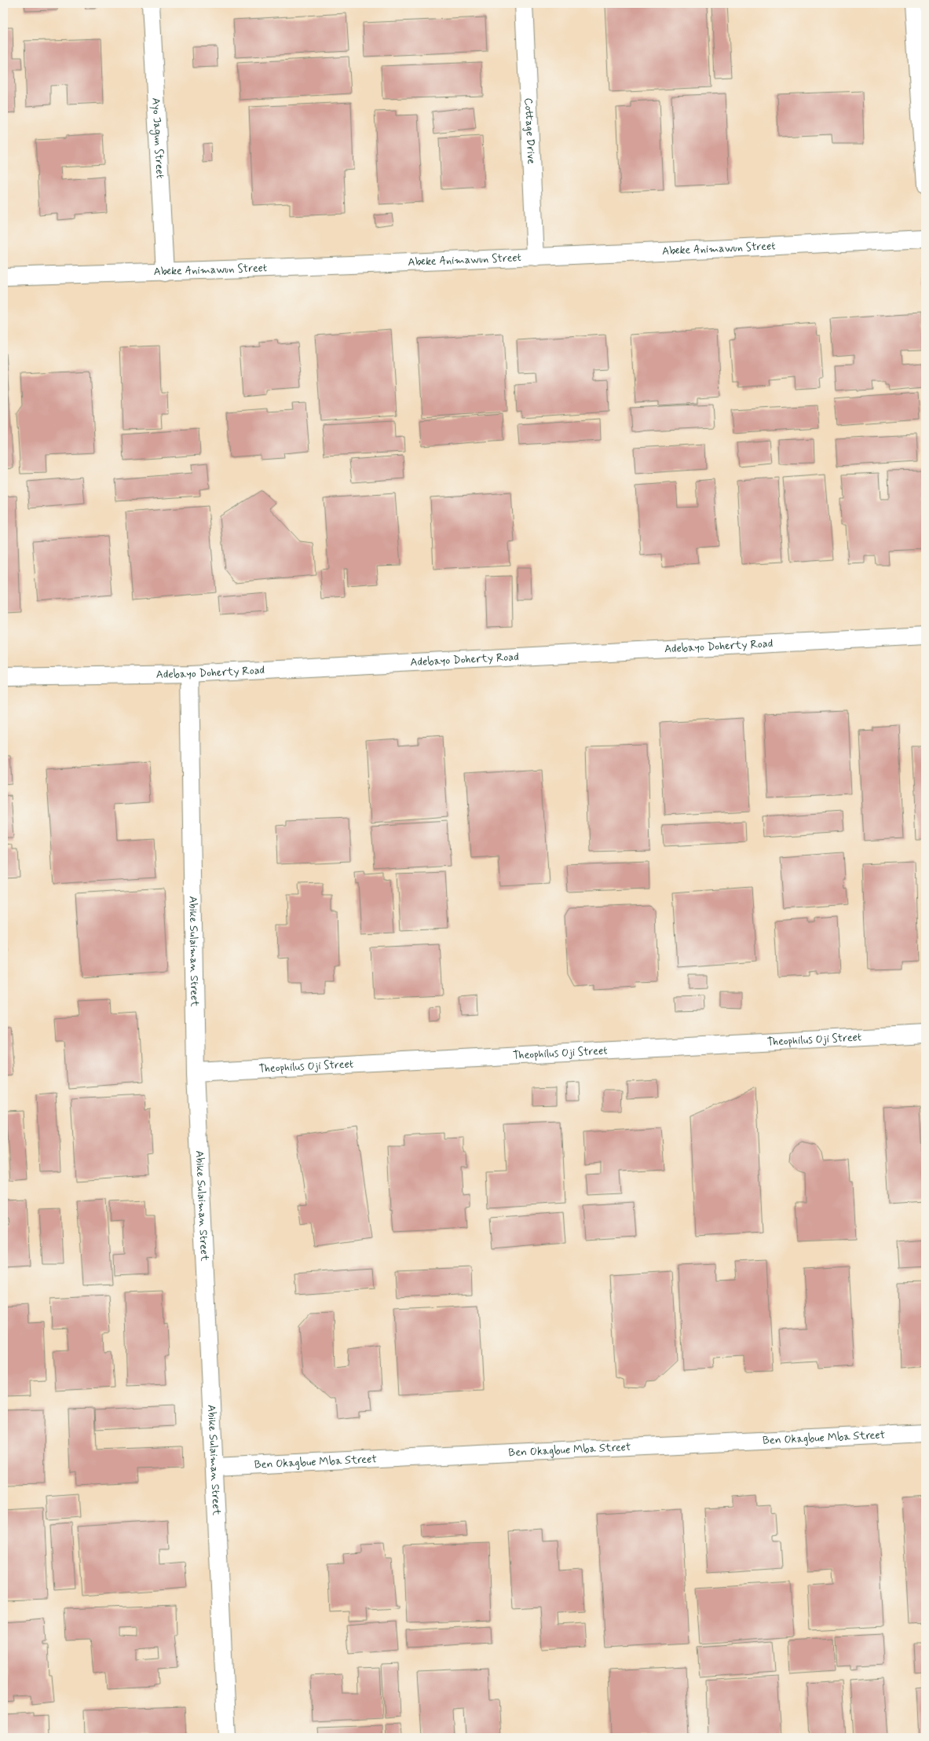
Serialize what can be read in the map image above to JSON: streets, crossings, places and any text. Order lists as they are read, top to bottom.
{
  "streets": {
    "street": [
      "Cottage Drive",
      "Ayo Jagun Street",
      "Abeke Animawun Street",
      "Adebayo Doherty Road",
      "Abike Sulaiman Street",
      "Theophilus Oji Street",
      "Ben Okagbue Mba Street"
    ]
  },
  "crossings": [
    ["Cottage Drive", "Abeke Animawun Street"],
    ["Ayo Jagun Street", "Abeke Animawun Street"],
    ["Adebayo Doherty Road", "Abike Sulaiman Street"],
    ["Abike Sulaiman Street", "Theophilus Oji Street"],
    ["Abike Sulaiman Street", "Ben Okagbue Mba Street"]
  ]
}
